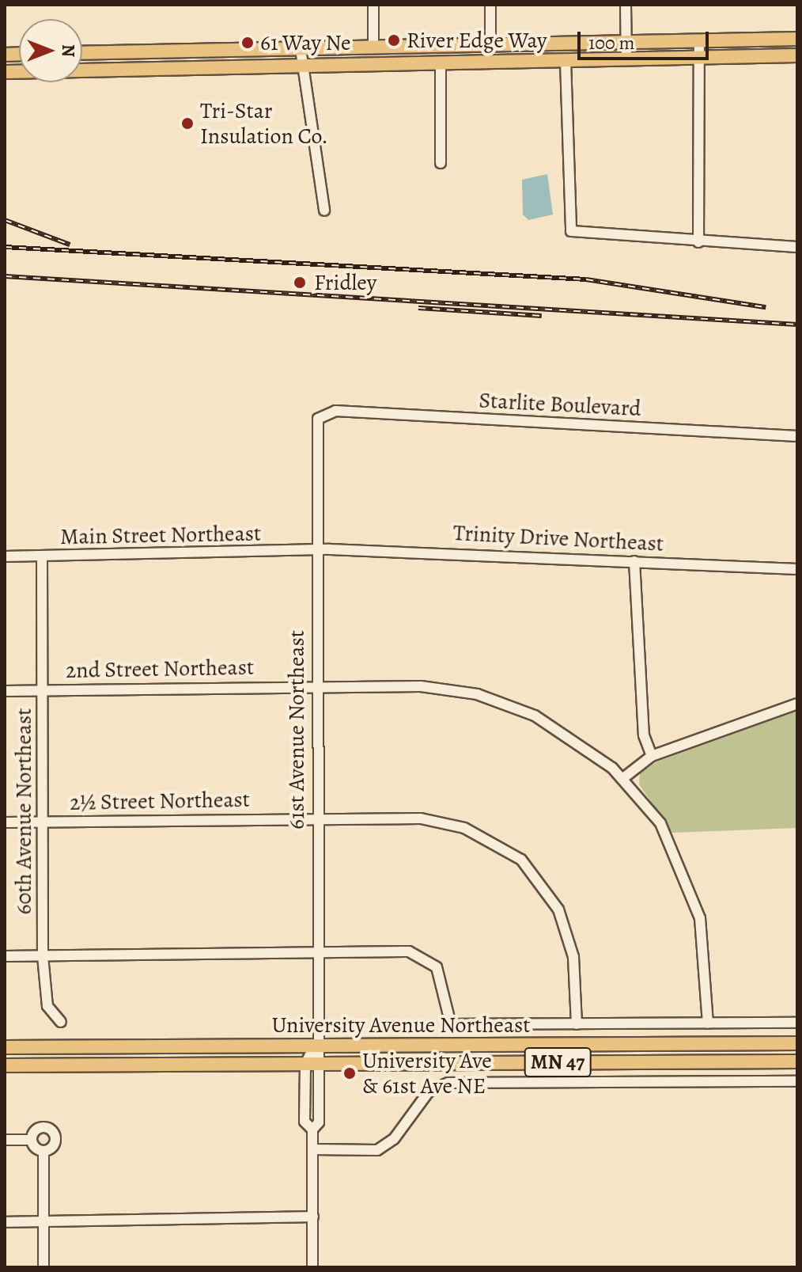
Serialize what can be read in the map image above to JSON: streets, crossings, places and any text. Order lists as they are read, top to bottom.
{
  "streets": {
    "main road": ["University Avenue Northeast", "MN 47"],
    "street": [
      "Starlite Boulevard",
      "Main Street Northeast",
      "Trinity Drive Northeast",
      "2nd Street Northeast",
      "61st Avenue Northeast",
      "2½ Street Northeast",
      "60th Avenue Northeast"
    ]
  },
  "crossings": [
    ["Starlite Boulevard", "61st Avenue Northeast"],
    ["Main Street Northeast", "Trinity Drive Northeast"],
    ["Main Street Northeast", "61st Avenue Northeast"],
    ["Main Street Northeast", "60th Avenue Northeast"],
    ["Trinity Drive Northeast", "61st Avenue Northeast"],
    ["2nd Street Northeast", "61st Avenue Northeast"],
    ["2nd Street Northeast", "60th Avenue Northeast"],
    ["61st Avenue Northeast", "2½ Street Northeast"],
    ["61st Avenue Northeast", "University Avenue Northeast"],
    ["2½ Street Northeast", "60th Avenue Northeast"]
  ],
  "places": [
    "River Edge Way",
    "61 Way Ne",
    "Tri-Star Insulation Co.",
    "Fridley",
    "University Ave & 61st Ave NE"
  ],
  "scale_bar": "100 m",
  "north": "right"
}
